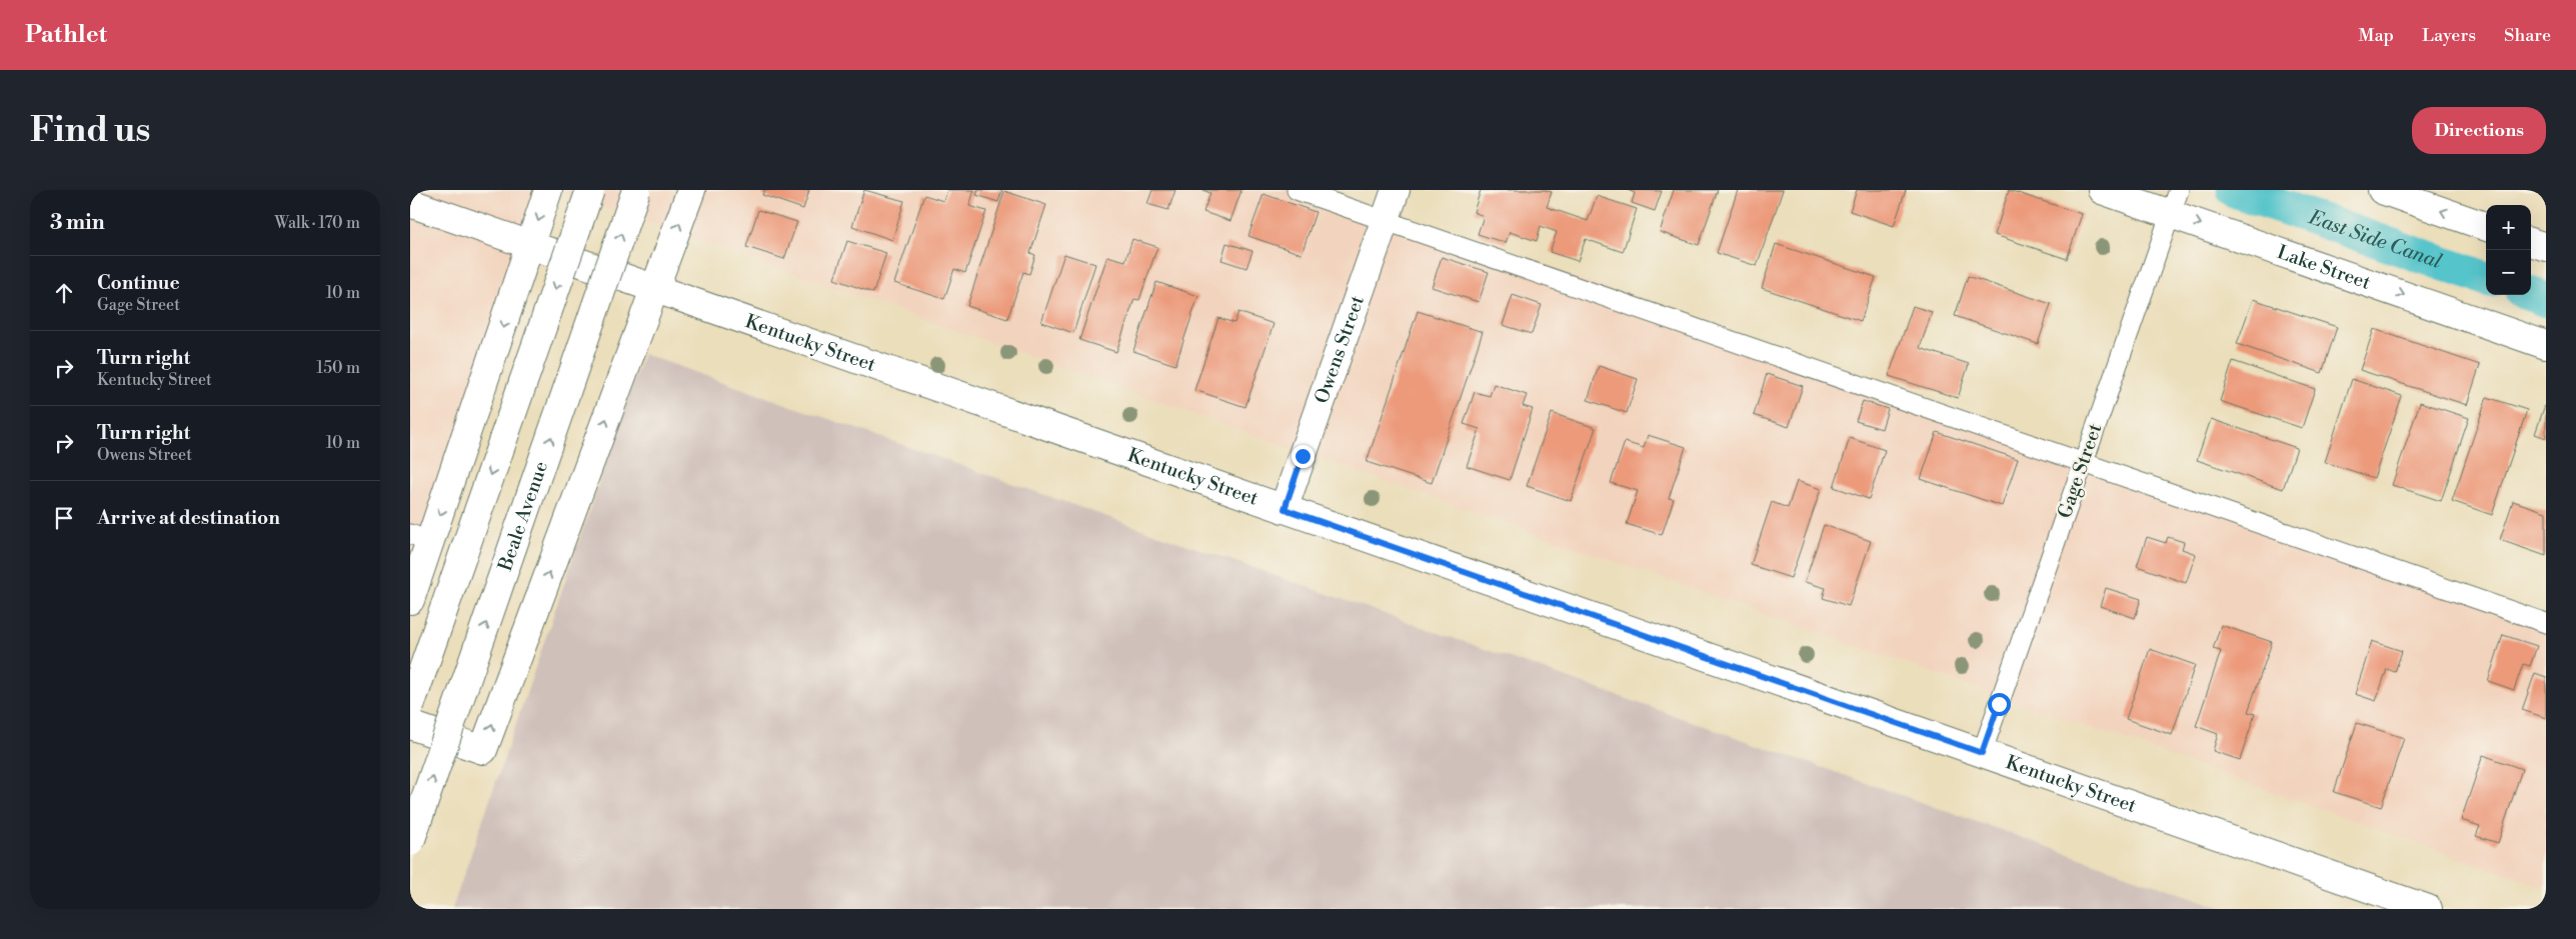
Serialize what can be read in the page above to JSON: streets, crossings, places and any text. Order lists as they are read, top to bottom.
{
  "streets": {
    "street": [
      "Lake Street",
      "Kentucky Street",
      "Owens Street",
      "Beale Avenue"
    ],
    "lane": ["Gage Street"]
  },
  "crossings": [
    ["Lake Street", "Gage Street"],
    ["Kentucky Street", "Owens Street"],
    ["Kentucky Street", "Gage Street"]
  ],
  "water": ["East Side Canal"],
  "page": {
    "header": "Pathlet",
    "nav": ["Map", "Layers", "Share"],
    "buttons": "Directions",
    "title": "Find us",
    "heading": ["3 min", "Walk · 170 m"],
    "map_buttons": ["+", "−"],
    "list": [
      ["Continue", "Gage Street", "10 m"],
      ["Turn right", "Kentucky Street", "150 m"],
      ["Turn right", "Owens Street", "10 m"],
      "Arrive at destination"
    ]
  }
}
